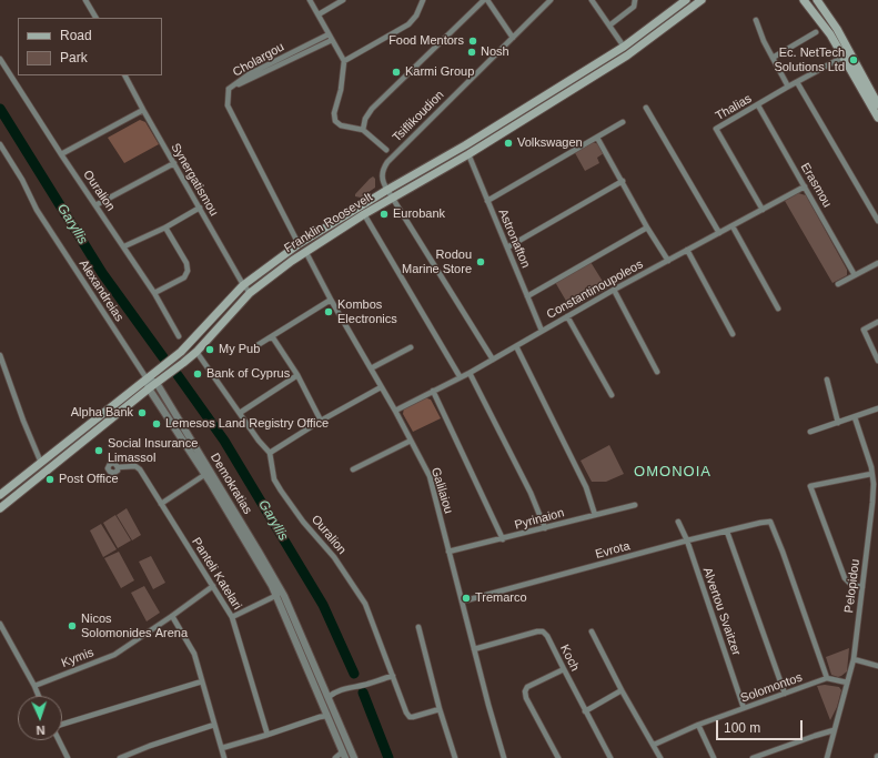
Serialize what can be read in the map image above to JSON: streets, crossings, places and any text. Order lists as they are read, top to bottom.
{
  "streets": {
    "main road": ["Franklin Roosevelt"],
    "street": [
      "Cholargou",
      "Thalias",
      "Tsiflikoudion",
      "Synergatismou",
      "Erasmou",
      "Ouralion",
      "Astronafton",
      "Constantinoupoleos",
      "Alexandreias",
      "Demokratias",
      "Galilaiou",
      "Pyrinaion",
      "Evrota",
      "Panteli Katelari",
      "Pelopidou",
      "Alvertou Svaitzer",
      "Kymis",
      "Koch",
      "Solomontos"
    ]
  },
  "crossings": [
    ["Cholargou", "Franklin Roosevelt"],
    ["Thalias", "Erasmou"],
    ["Thalias", "Constantinoupoleos"],
    ["Tsiflikoudion", "Franklin Roosevelt"],
    ["Tsiflikoudion", "Constantinoupoleos"],
    ["Synergatismou", "Franklin Roosevelt"],
    ["Erasmou", "Constantinoupoleos"],
    ["Franklin Roosevelt", "Astronafton"],
    ["Franklin Roosevelt", "Alexandreias"],
    ["Franklin Roosevelt", "Demokratias"],
    ["Franklin Roosevelt", "Galilaiou"],
    ["Astronafton", "Constantinoupoleos"],
    ["Constantinoupoleos", "Galilaiou"],
    ["Alexandreias", "Demokratias"],
    ["Galilaiou", "Pyrinaion"],
    ["Galilaiou", "Evrota"],
    ["Galilaiou", "Koch"],
    ["Evrota", "Alvertou Svaitzer"],
    ["Evrota", "Solomontos"],
    ["Panteli Katelari", "Kymis"],
    ["Alvertou Svaitzer", "Solomontos"]
  ],
  "districts": ["OMONOIA"],
  "water": ["Garyllis"],
  "places": [
    "Food Mentors",
    "Nosh",
    "Ec. NetTech Solutions Ltd",
    "Karmi Group",
    "Volkswagen",
    "Eurobank",
    "Rodou Marine Store",
    "Kombos Electronics",
    "My Pub",
    "Bank of Cyprus",
    "Alpha Bank",
    "Lemesos Land Registry Office",
    "Social Insurance Limassol",
    "Post Office",
    "Tremarco",
    "Nicos Solomonides Arena"
  ],
  "legend": ["Road", "Park"],
  "scale_bar": "100 m",
  "north": "bottom"
}
